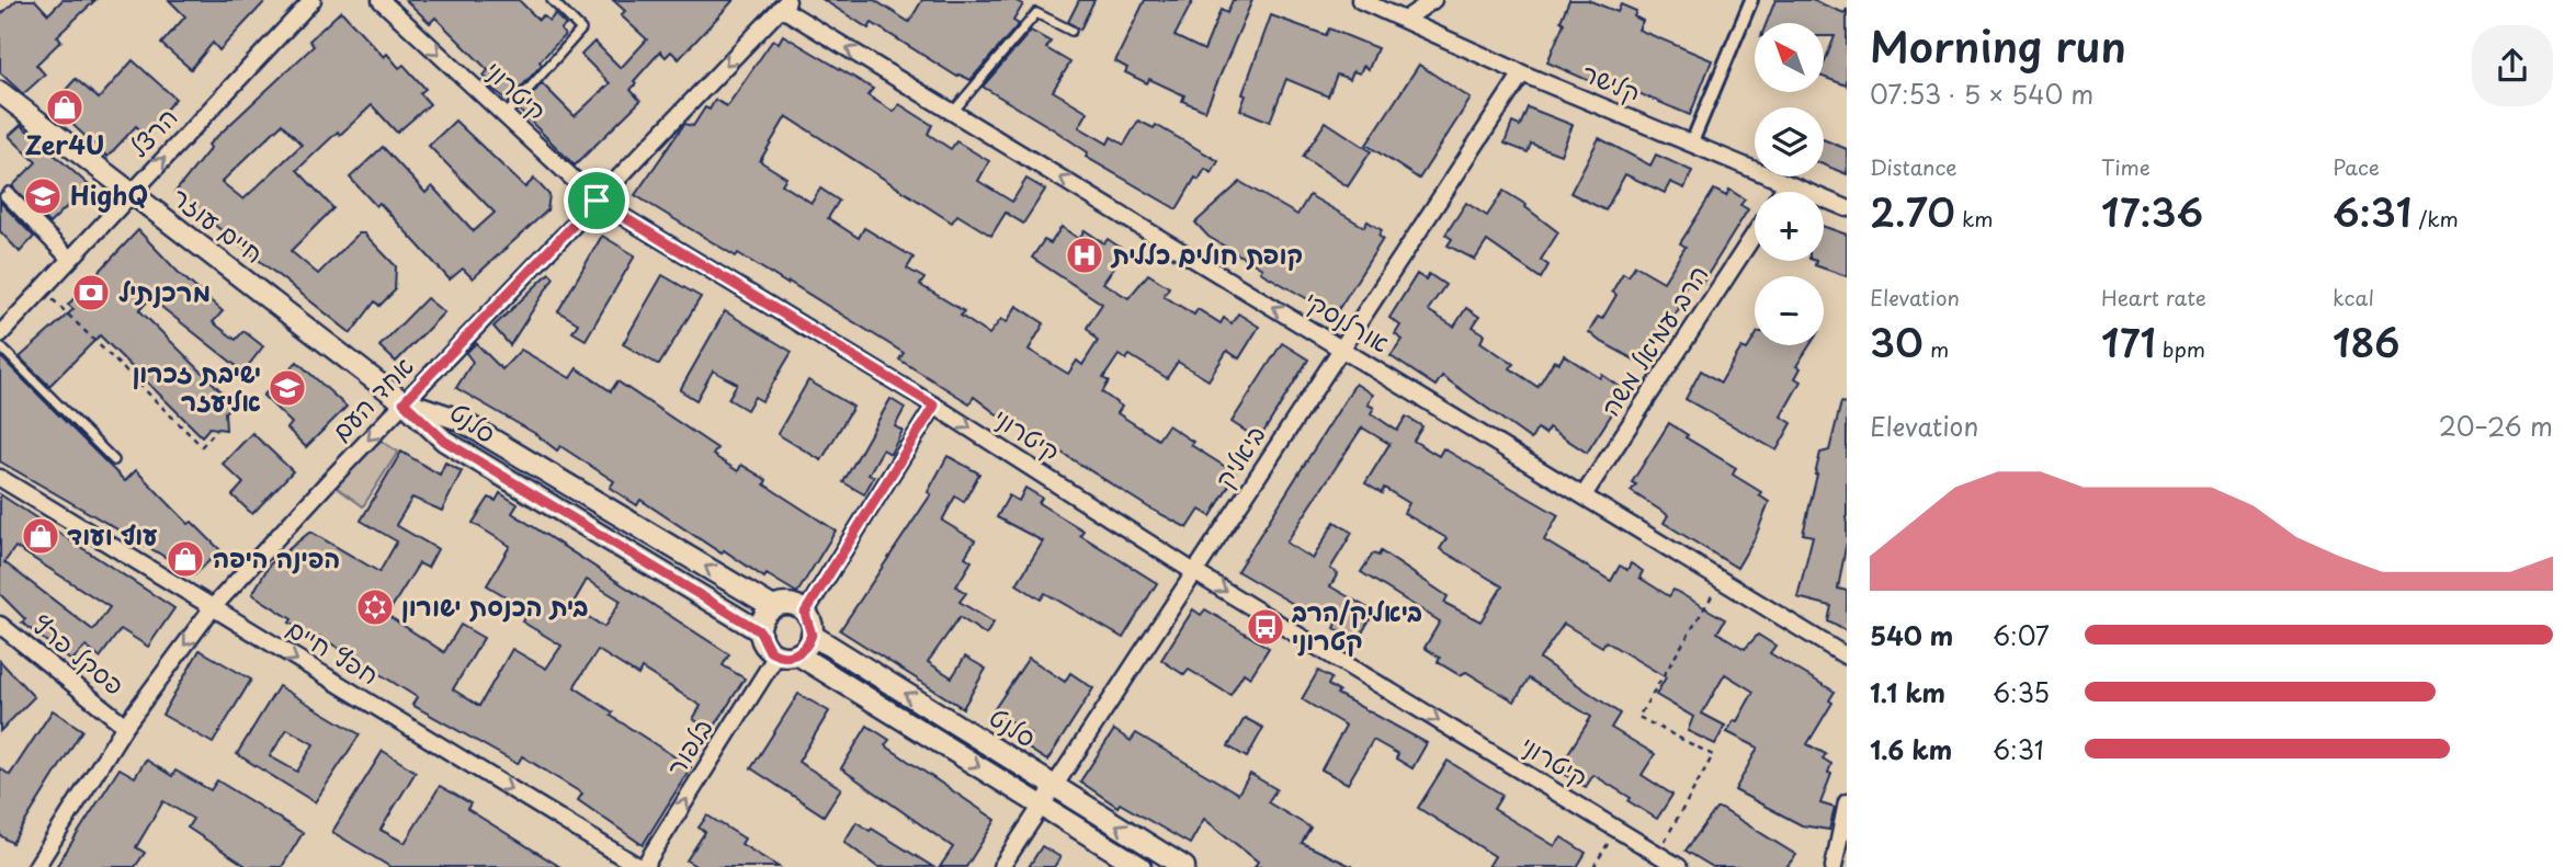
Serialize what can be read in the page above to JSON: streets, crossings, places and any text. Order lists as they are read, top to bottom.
{
  "streets": {
    "street": [
      "קלישר",
      "קיטרוני",
      "הרצל",
      "חיים עוזר",
      "אורלנסקי",
      "הרב עמיאל משה",
      "אחד העם",
      "סלנט",
      "ביאליק",
      "חפץ חיים",
      "פסקל פרץ",
      "בלפור"
    ]
  },
  "crossings": [
    ["קלישר", "ביאליק"],
    ["קיטרוני", "אחד העם"],
    ["קיטרוני", "ביאליק"],
    ["הרצל", "חיים עוזר"],
    ["חיים עוזר", "אחד העם"],
    ["חיים עוזר", "סלנט"],
    ["אורלנסקי", "הרב עמיאל משה"],
    ["אורלנסקי", "אחד העם"],
    ["אורלנסקי", "ביאליק"],
    ["אחד העם", "סלנט"],
    ["אחד העם", "חפץ חיים"],
    ["אחד העם", "פסקל פרץ"],
    ["סלנט", "ביאליק"],
    ["סלנט", "בלפור"],
    ["חפץ חיים", "בלפור"]
  ],
  "one_way": [
    "קיטרוני",
    "הרצל",
    "אורלנסקי",
    "אחד העם",
    "חפץ חיים",
    "בלפור"
  ],
  "places": {
    "shop": ["Zer4U", "עוף ועוד", "הפינה היפה"],
    "school or university": ["HighQ", "ישיבת זכרון אליעזר"],
    "hospital": ["קופת חולים כללית"],
    "bank": ["מרכנתיל"],
    "synagogue": ["בית הכנסת ישורון"],
    "bus stop": ["ביאליק/הרב קטרוני"]
  },
  "north": "top left",
  "page": {
    "heading": ["Morning run", "07:53 · 5 × 540 m"],
    "map_buttons": ["+", "−"],
    "stats": [
      ["Distance", "2.70 km"],
      ["Time", "17:36"],
      ["Pace", "6:31 /km"],
      ["Elevation", "30 m"],
      ["Heart rate", "171 bpm"],
      ["kcal", "186"]
    ],
    "chart": ["Elevation", "20–26 m"],
    "list": [
      {
        "name": "540 m",
        "note": "6:07"
      },
      {
        "name": "1.1 km",
        "note": "6:35"
      },
      {
        "name": "1.6 km",
        "note": "6:31"
      }
    ]
  }
}
